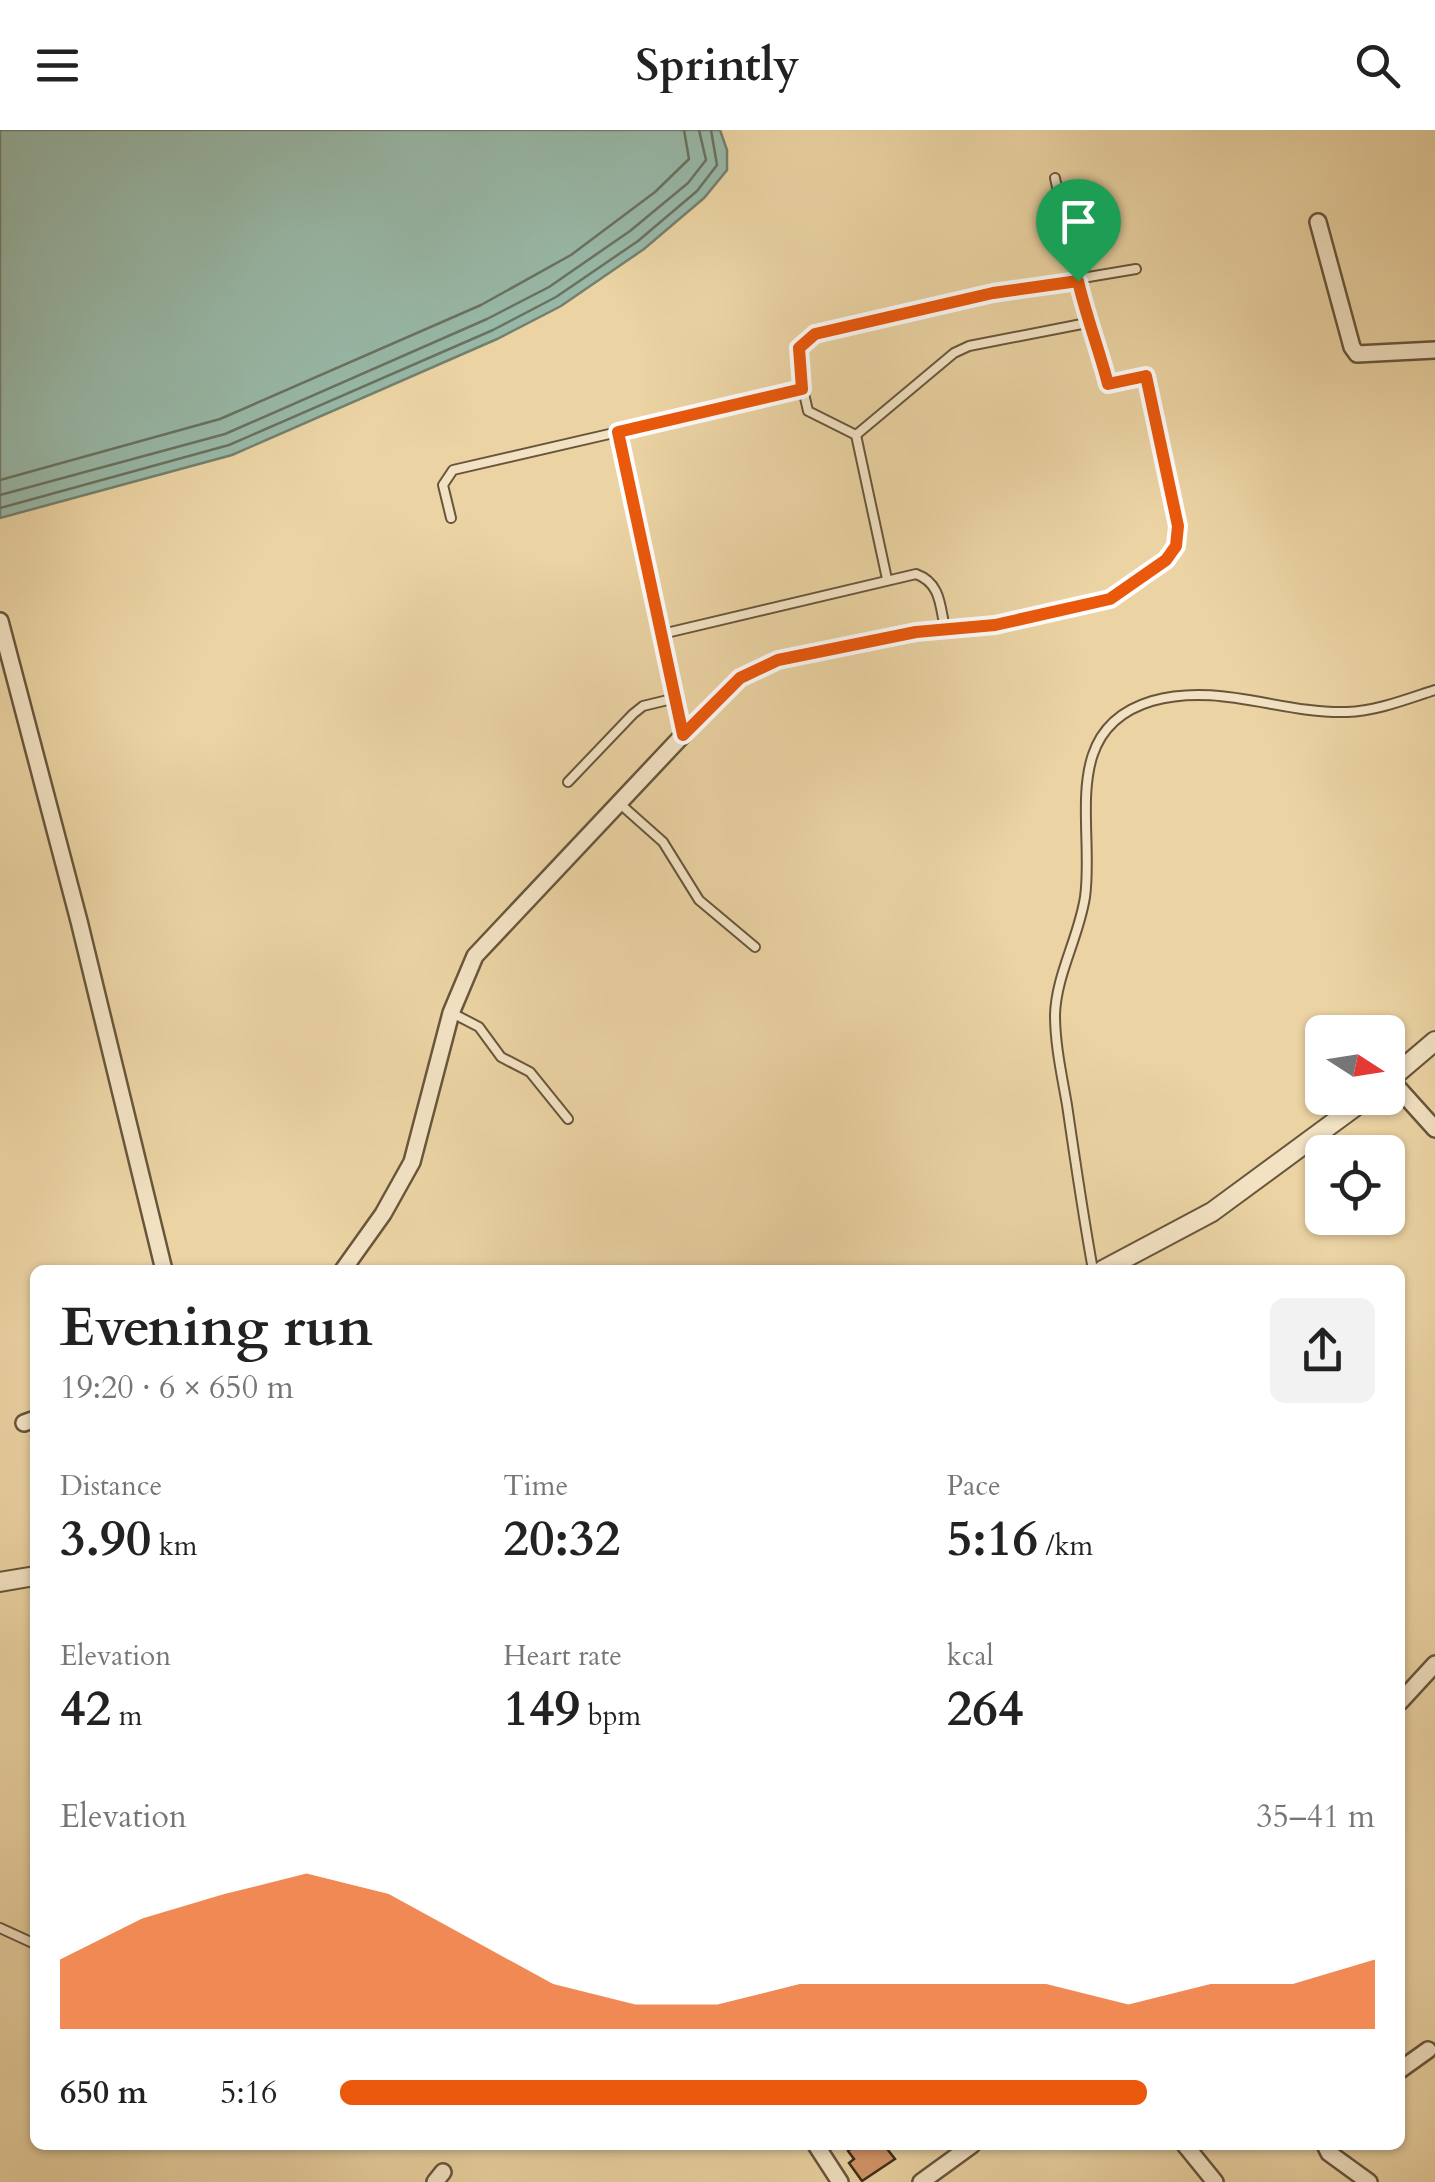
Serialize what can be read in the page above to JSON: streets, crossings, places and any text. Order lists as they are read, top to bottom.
{
  "north": "right",
  "page": {
    "header": "Sprintly",
    "heading": ["Evening run", "19:20 · 6 × 650 m"],
    "stats": [
      ["Distance", "3.90 km"],
      ["Time", "20:32"],
      ["Pace", "5:16 /km"],
      ["Elevation", "42 m"],
      ["Heart rate", "149 bpm"],
      ["kcal", "264"]
    ],
    "chart": ["Elevation", "35–41 m"],
    "list": [
      {
        "name": "650 m",
        "note": "5:16"
      }
    ]
  }
}
